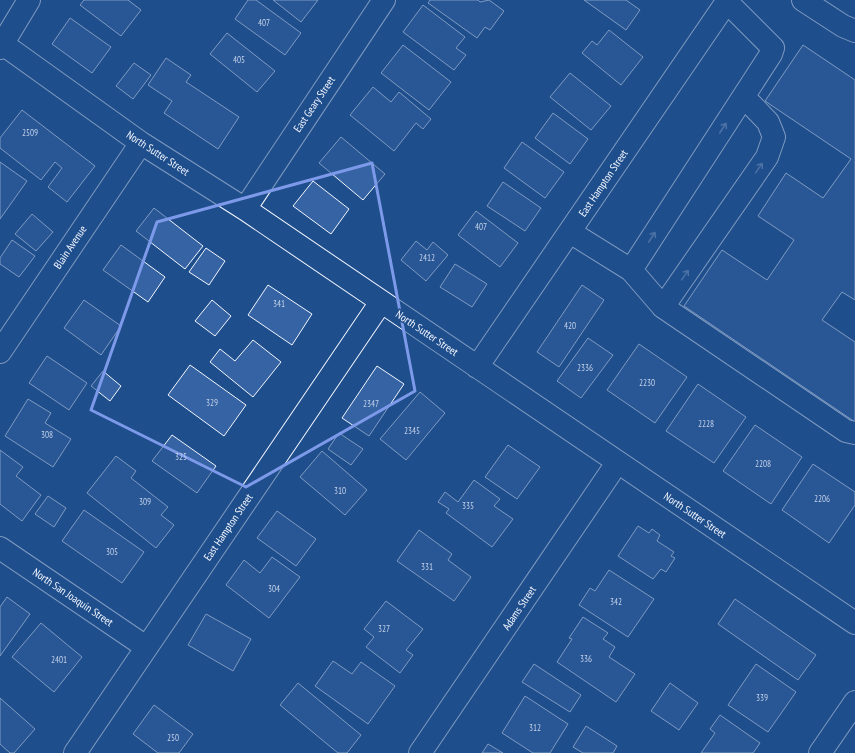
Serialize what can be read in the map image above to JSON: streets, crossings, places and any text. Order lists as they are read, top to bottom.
{
  "streets": {
    "street": [
      "East Geary Street",
      "North Sutter Street",
      "East Hampton Street",
      "Blain Avenue",
      "North San Joaquin Street",
      "Adams Street"
    ]
  },
  "crossings": [
    ["East Geary Street", "North Sutter Street"],
    ["North Sutter Street", "East Hampton Street"],
    ["North Sutter Street", "Blain Avenue"],
    ["North Sutter Street", "Adams Street"],
    ["East Hampton Street", "North San Joaquin Street"]
  ],
  "house_numbers": [
    "407",
    "405",
    "2509",
    "407",
    "2412",
    "341",
    "420",
    "2336",
    "2230",
    "329",
    "2347",
    "2228",
    "2345",
    "308",
    "325",
    "2208",
    "310",
    "2206",
    "309",
    "335",
    "305",
    "331",
    "304",
    "342",
    "327",
    "336",
    "2401",
    "339",
    "312",
    "250"
  ]
}
